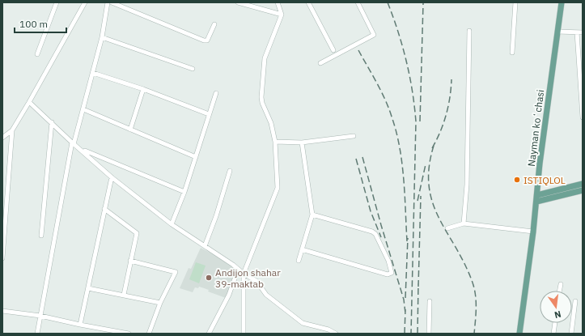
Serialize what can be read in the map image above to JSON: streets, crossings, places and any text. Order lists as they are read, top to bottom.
{
  "streets": {
    "main road": ["Nayman koʻchasi"]
  },
  "places": ["ISTIQLOL", "Andijon shahar 39-maktab"],
  "scale_bar": "100 m",
  "north": "bottom"
}
